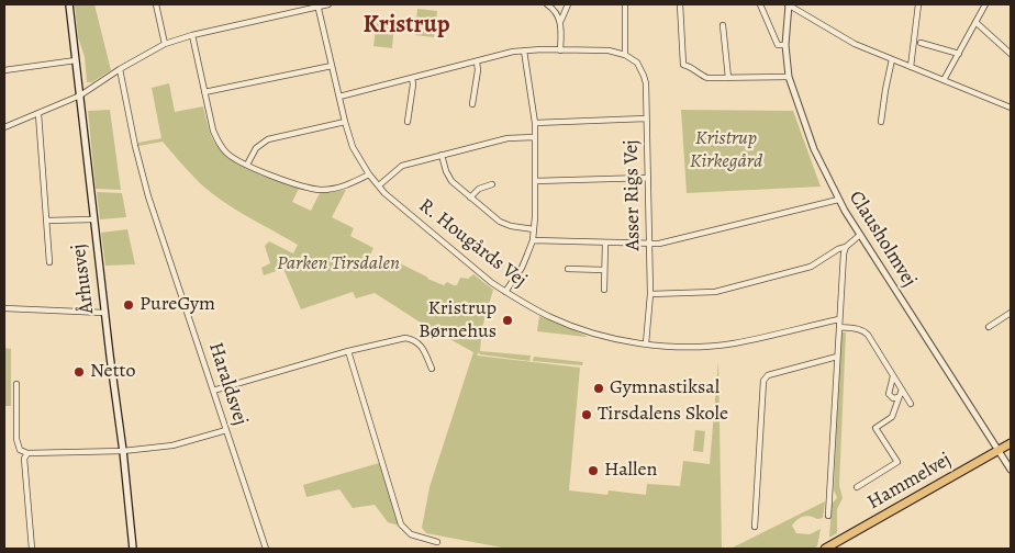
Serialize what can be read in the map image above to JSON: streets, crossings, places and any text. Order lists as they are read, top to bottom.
{
  "streets": {
    "highway": ["Hammelvej"],
    "main road": ["Århusvej"],
    "street": [
      "Asser Rigs Vej",
      "Clausholmvej",
      "R. Hougårds Vej",
      "Haraldsvej"
    ]
  },
  "crossings": [
    ["Asser Rigs Vej", "R. Hougårds Vej"],
    ["Clausholmvej", "Hammelvej"]
  ],
  "districts": ["Kristrup"],
  "parks": ["Kristrup Kirkegård", "Parken Tirsdalen"],
  "places": [
    "PureGym",
    "Kristrup Børnehus",
    "Netto",
    "Gymnastiksal",
    "Tirsdalens Skole",
    "Hallen"
  ]
}
